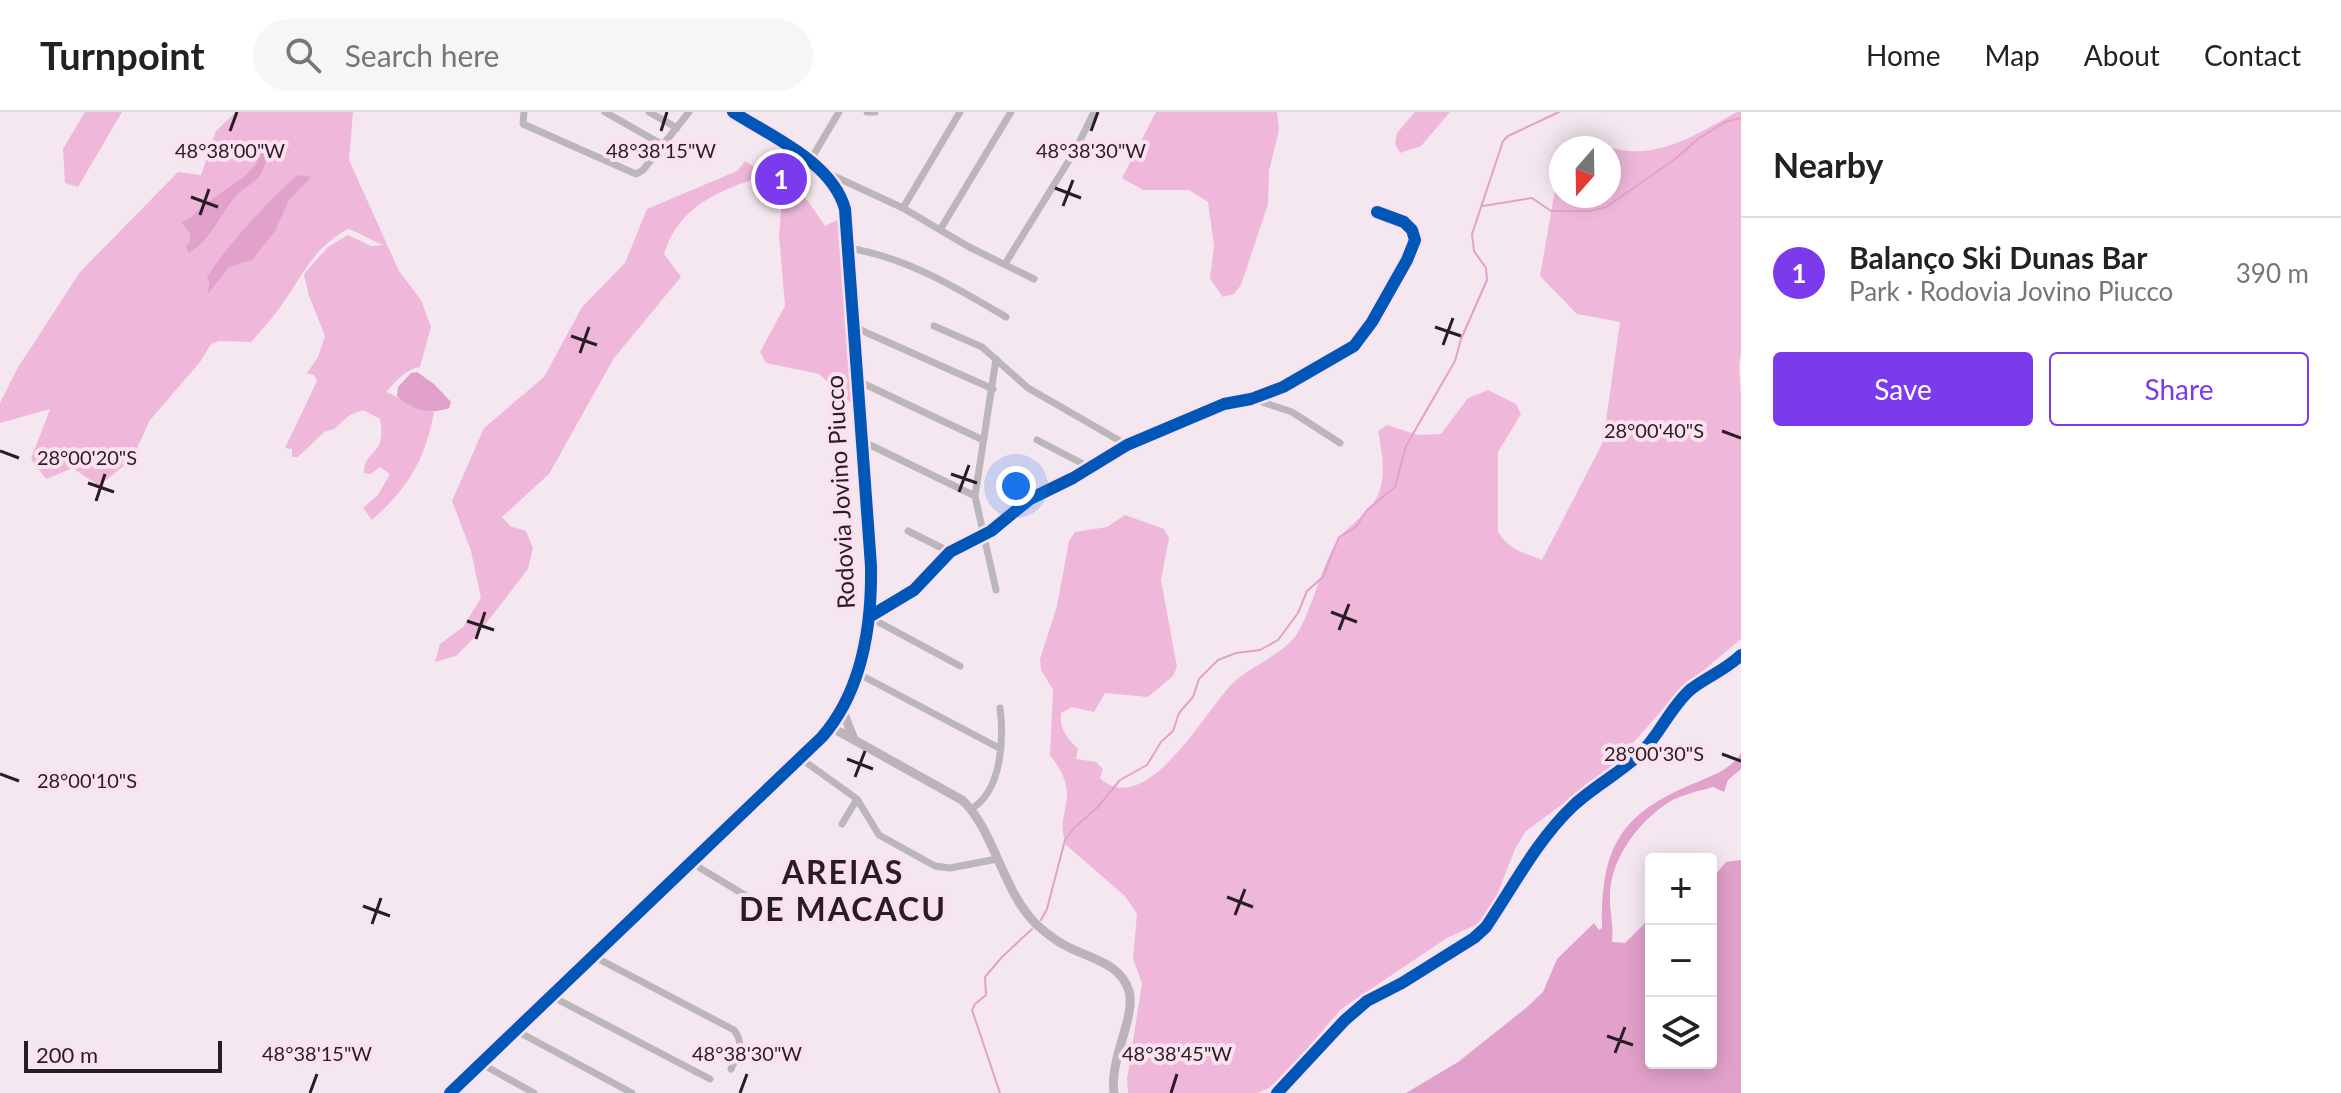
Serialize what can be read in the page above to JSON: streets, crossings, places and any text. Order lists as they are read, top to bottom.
{
  "streets": {
    "main road": ["Rodovia Jovino Piucco"]
  },
  "districts": ["AREIAS DE MACACU"],
  "scale_bar": "200 m",
  "north": "bottom",
  "page": {
    "header": "Turnpoint",
    "search": "Search here",
    "nav": [
      "Home",
      "Map",
      "About",
      "Contact"
    ],
    "heading": "Nearby",
    "pins": "1",
    "list": [
      {
        "mark": "1",
        "name": "Balanço Ski Dunas Bar",
        "note": "Park · Rodovia Jovino Piucco",
        "value": "390 m"
      }
    ],
    "buttons": ["Save", "Share"],
    "map_buttons": ["+", "−"],
    "scale": "200 m"
  },
  "coordinates": [
    "48°38'00\"W",
    "48°38'15\"W",
    "48°38'30\"W",
    "28°00'40\"S",
    "28°00'20\"S",
    "28°00'30\"S",
    "28°00'10\"S",
    "48°38'45\"W"
  ]
}
